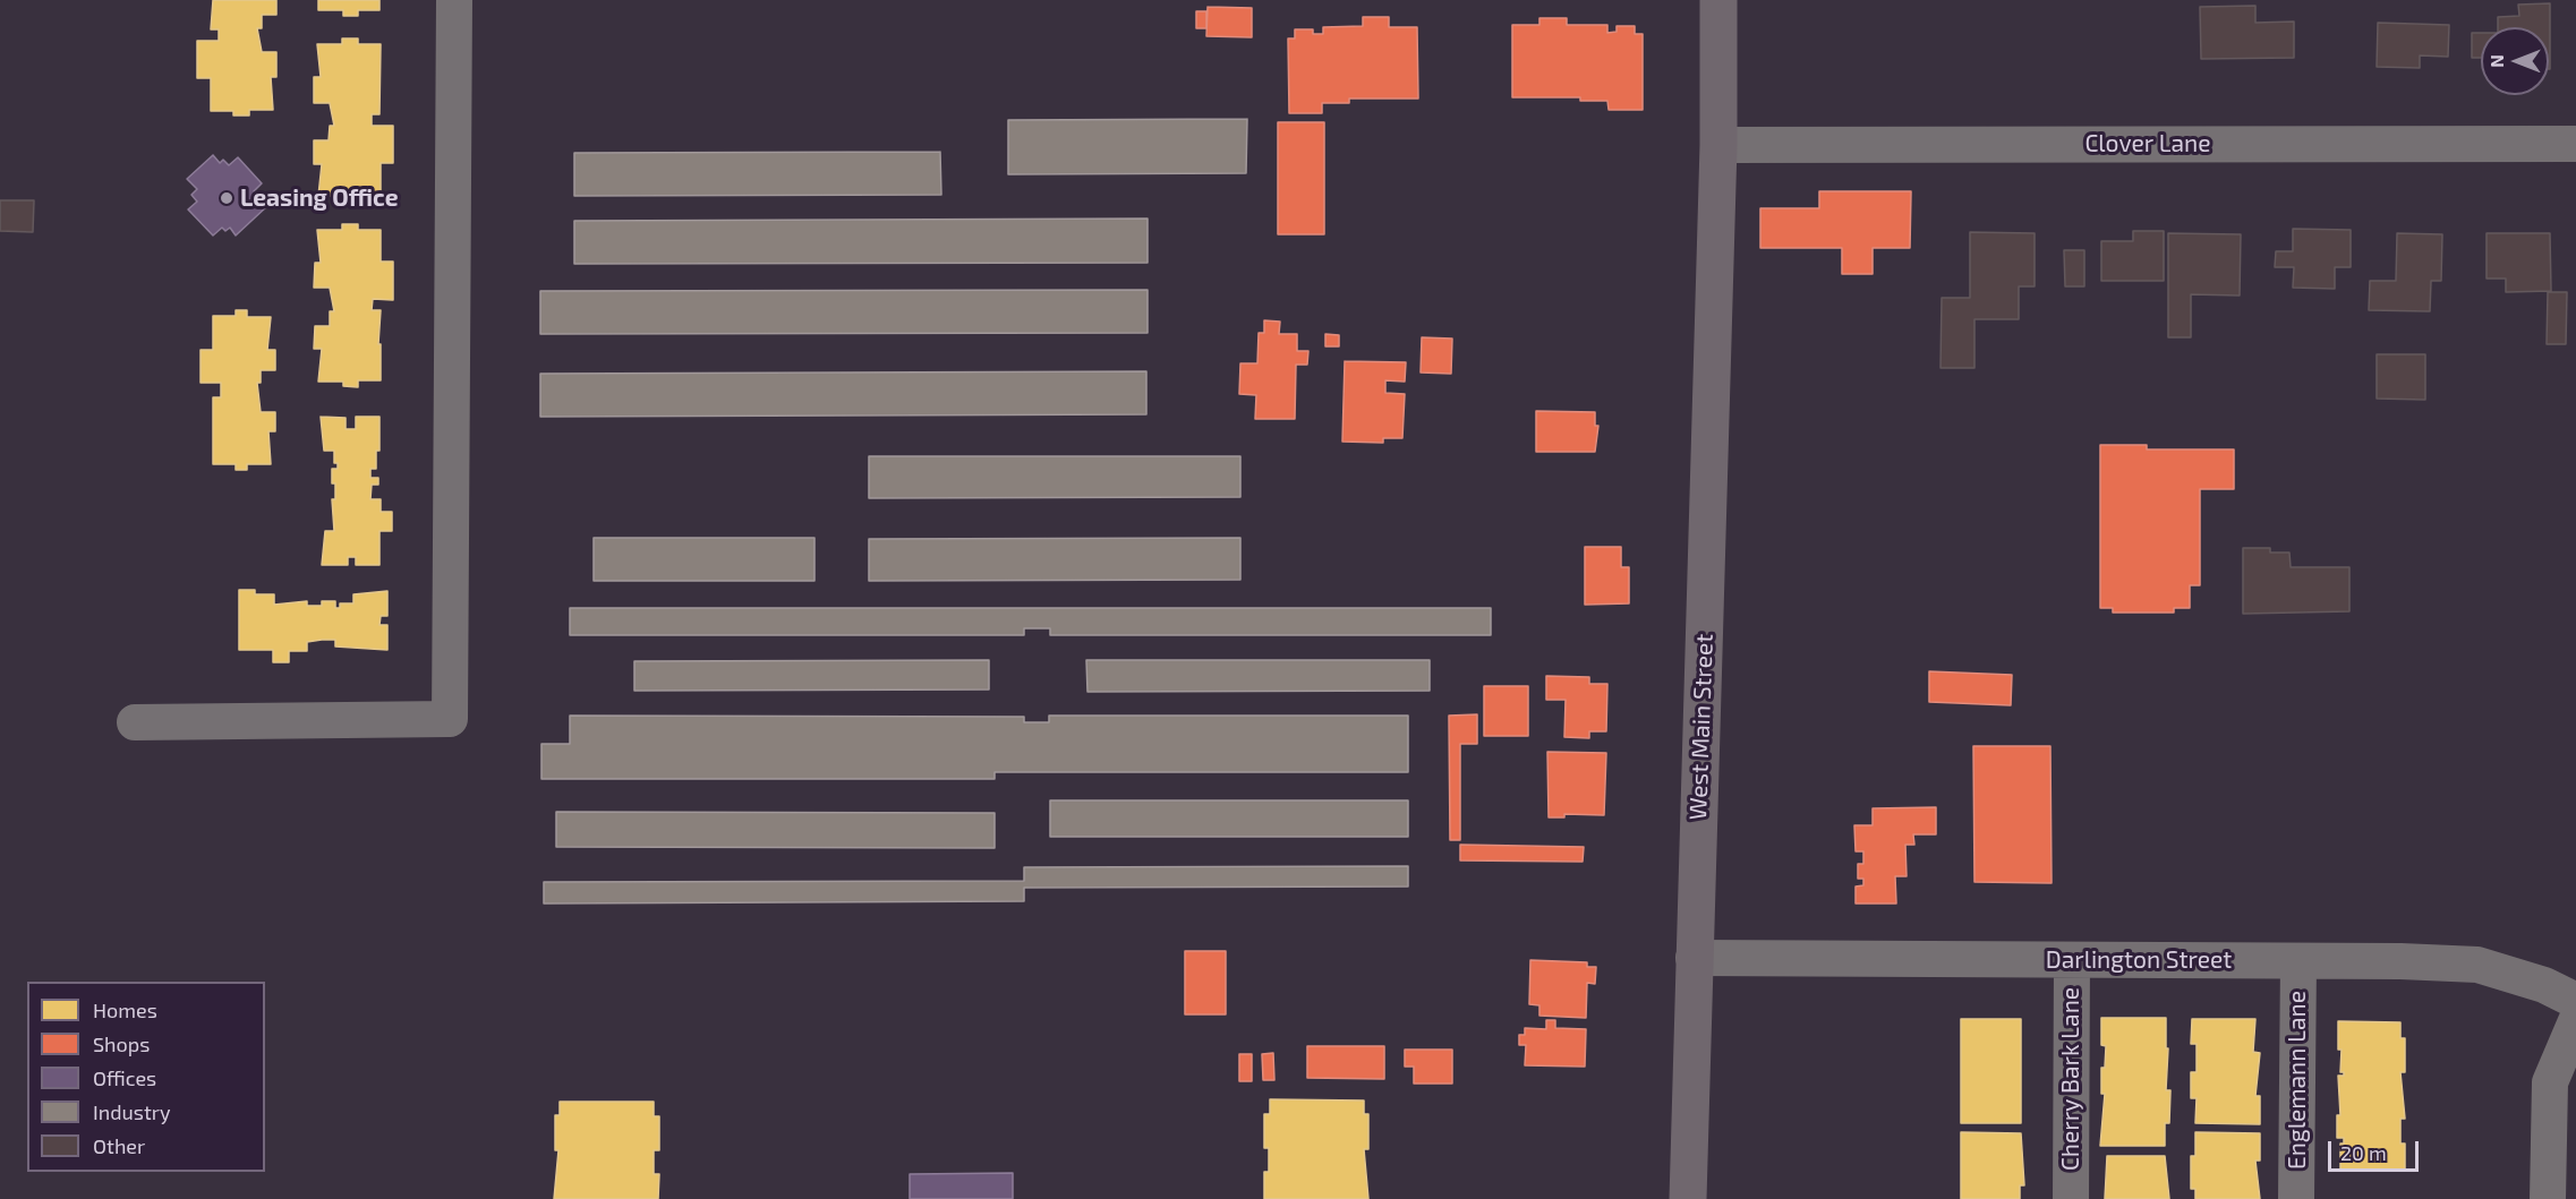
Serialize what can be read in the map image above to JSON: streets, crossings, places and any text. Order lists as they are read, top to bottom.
{
  "streets": {
    "main road": ["West Main Street"],
    "street": [
      "Clover Lane",
      "Darlington Street",
      "Cherry Bark Lane",
      "Englemann Lane"
    ]
  },
  "crossings": [
    ["Clover Lane", "West Main Street"],
    ["West Main Street", "Darlington Street"],
    ["Darlington Street", "Cherry Bark Lane"],
    ["Darlington Street", "Englemann Lane"]
  ],
  "places": ["Leasing Office"],
  "legend": [
    "Homes",
    "Shops",
    "Offices",
    "Industry",
    "Other"
  ],
  "scale_bar": "20 m",
  "north": "left"
}
